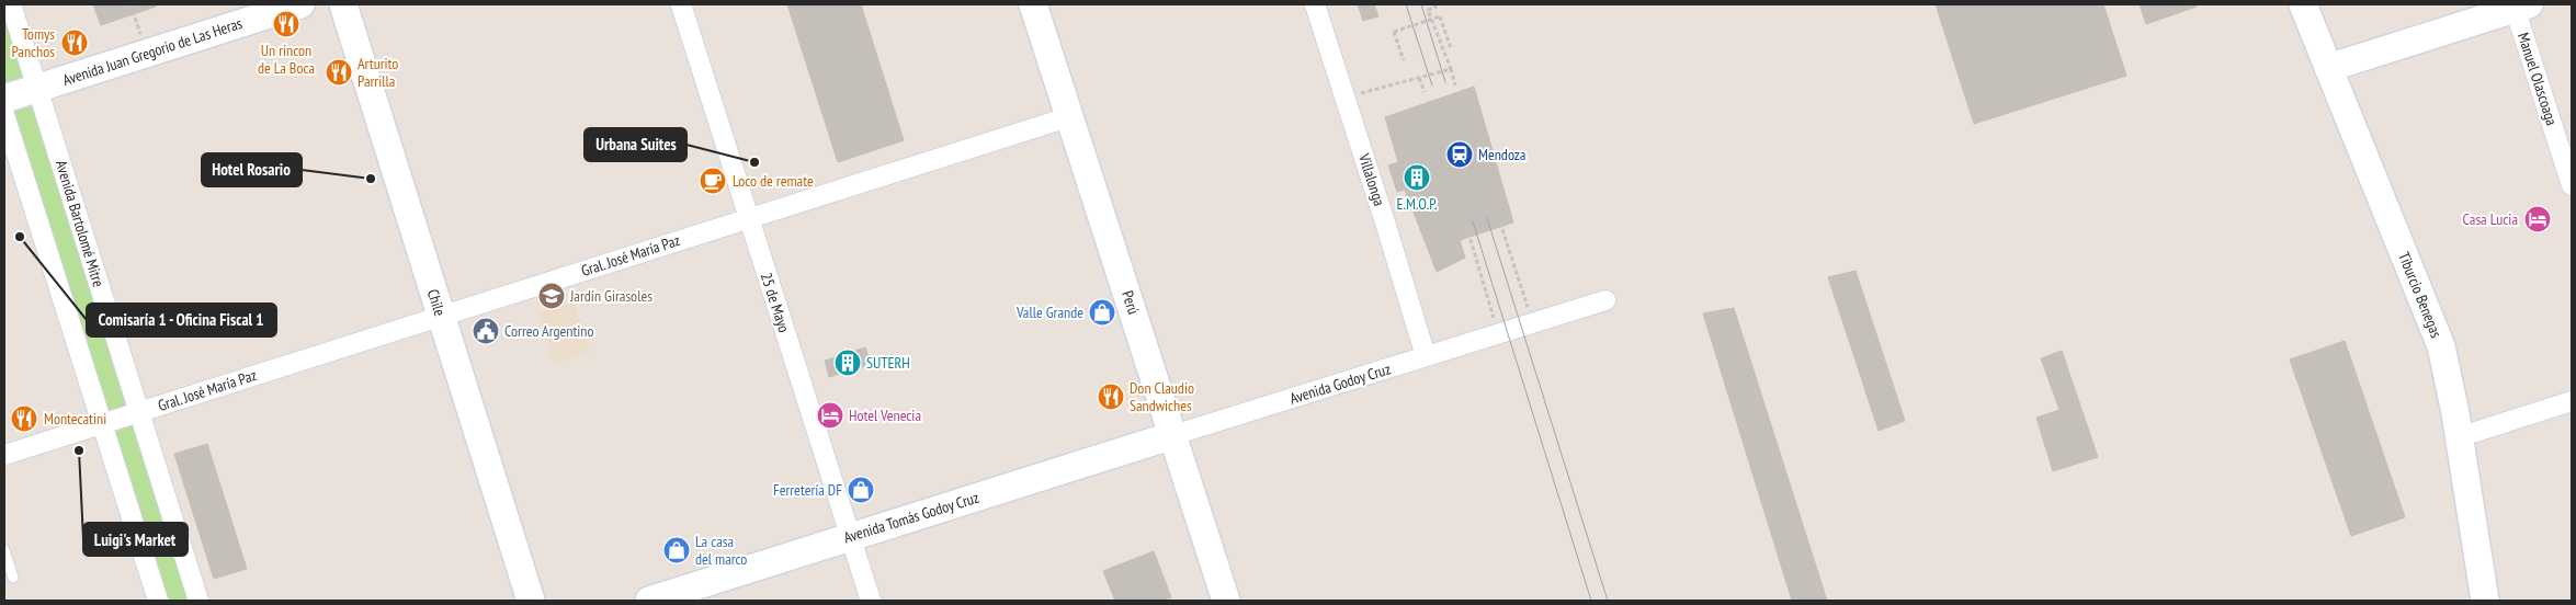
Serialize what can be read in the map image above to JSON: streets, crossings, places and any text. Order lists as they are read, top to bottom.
{
  "streets": {
    "main road": [
      "Avenida Juan Gregorio de Las Heras",
      "Tiburcio Benegas",
      "Chile",
      "Perú",
      "Avenida Tomás Godoy Cruz"
    ],
    "street": [
      "Manuel Olascoaga",
      "Villalonga",
      "Avenida Bartolomé Mitre",
      "Gral. José María Paz",
      "25 de Mayo",
      "Avenida Godoy Cruz"
    ]
  },
  "crossings": [
    ["Avenida Juan Gregorio de Las Heras", "Avenida Bartolomé Mitre"],
    ["Villalonga", "Avenida Godoy Cruz"],
    ["Avenida Bartolomé Mitre", "Gral. José María Paz"],
    ["Gral. José María Paz", "Chile"],
    ["Gral. José María Paz", "25 de Mayo"],
    ["Gral. José María Paz", "Perú"],
    ["25 de Mayo", "Avenida Tomás Godoy Cruz"],
    ["Perú", "Avenida Godoy Cruz"],
    ["Perú", "Avenida Tomás Godoy Cruz"],
    ["Avenida Godoy Cruz", "Avenida Tomás Godoy Cruz"]
  ],
  "places": {
    "restaurant": [
      "Un rincon de La Boca",
      "Tomys Panchos",
      "Arturito Parrilla",
      "Don Claudio Sandwiches",
      "Montecatini"
    ],
    "station": ["Mendoza"],
    "other": [
      "Urbana Suites",
      "Hotel Rosario",
      "Comisaría 1 - Oficina Fiscal 1",
      "Luigi's Market"
    ],
    "building": ["E.M.O.P.", "SUTERH"],
    "cafe": ["Loco de remate"],
    "hotel": ["Casa Lucia", "Hotel Venecia"],
    "school or university": ["Jardín Girasoles"],
    "shop": ["Valle Grande", "Ferretería DF", "La casa del marco"],
    "public building": ["Correo Argentino"]
  }
}
